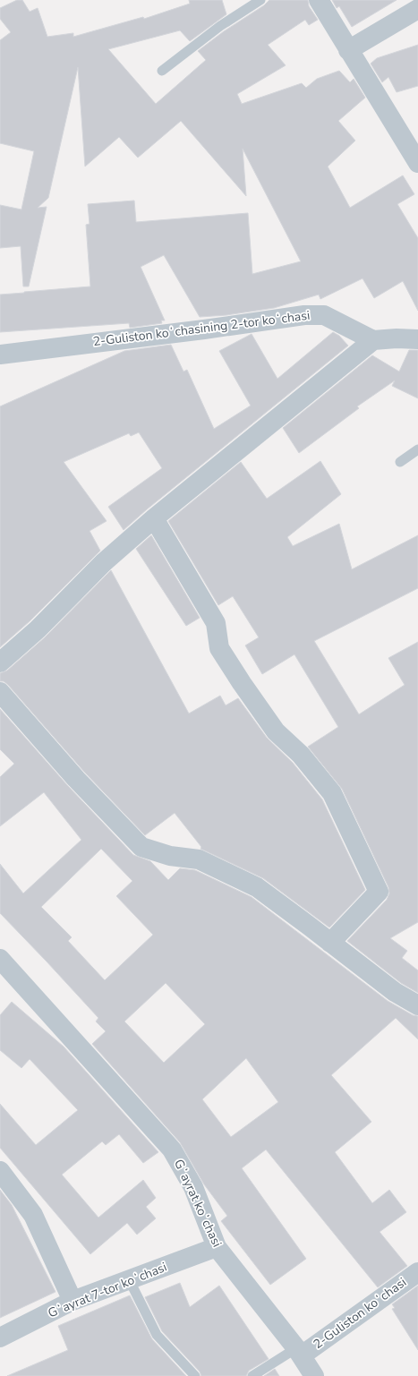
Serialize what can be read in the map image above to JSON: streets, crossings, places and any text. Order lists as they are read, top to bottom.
{
  "streets": {
    "street": [
      "2-Guliston koʻchasining 2-tor koʻchasi",
      "Gʻayrat koʻchasi",
      "Gʻayrat 7-tor koʻchasi",
      "2-Guliston koʻchasi"
    ]
  },
  "crossings": [
    ["Gʻayrat koʻchasi", "Gʻayrat 7-tor koʻchasi"],
    ["Gʻayrat koʻchasi", "2-Guliston koʻchasi"]
  ]
}
